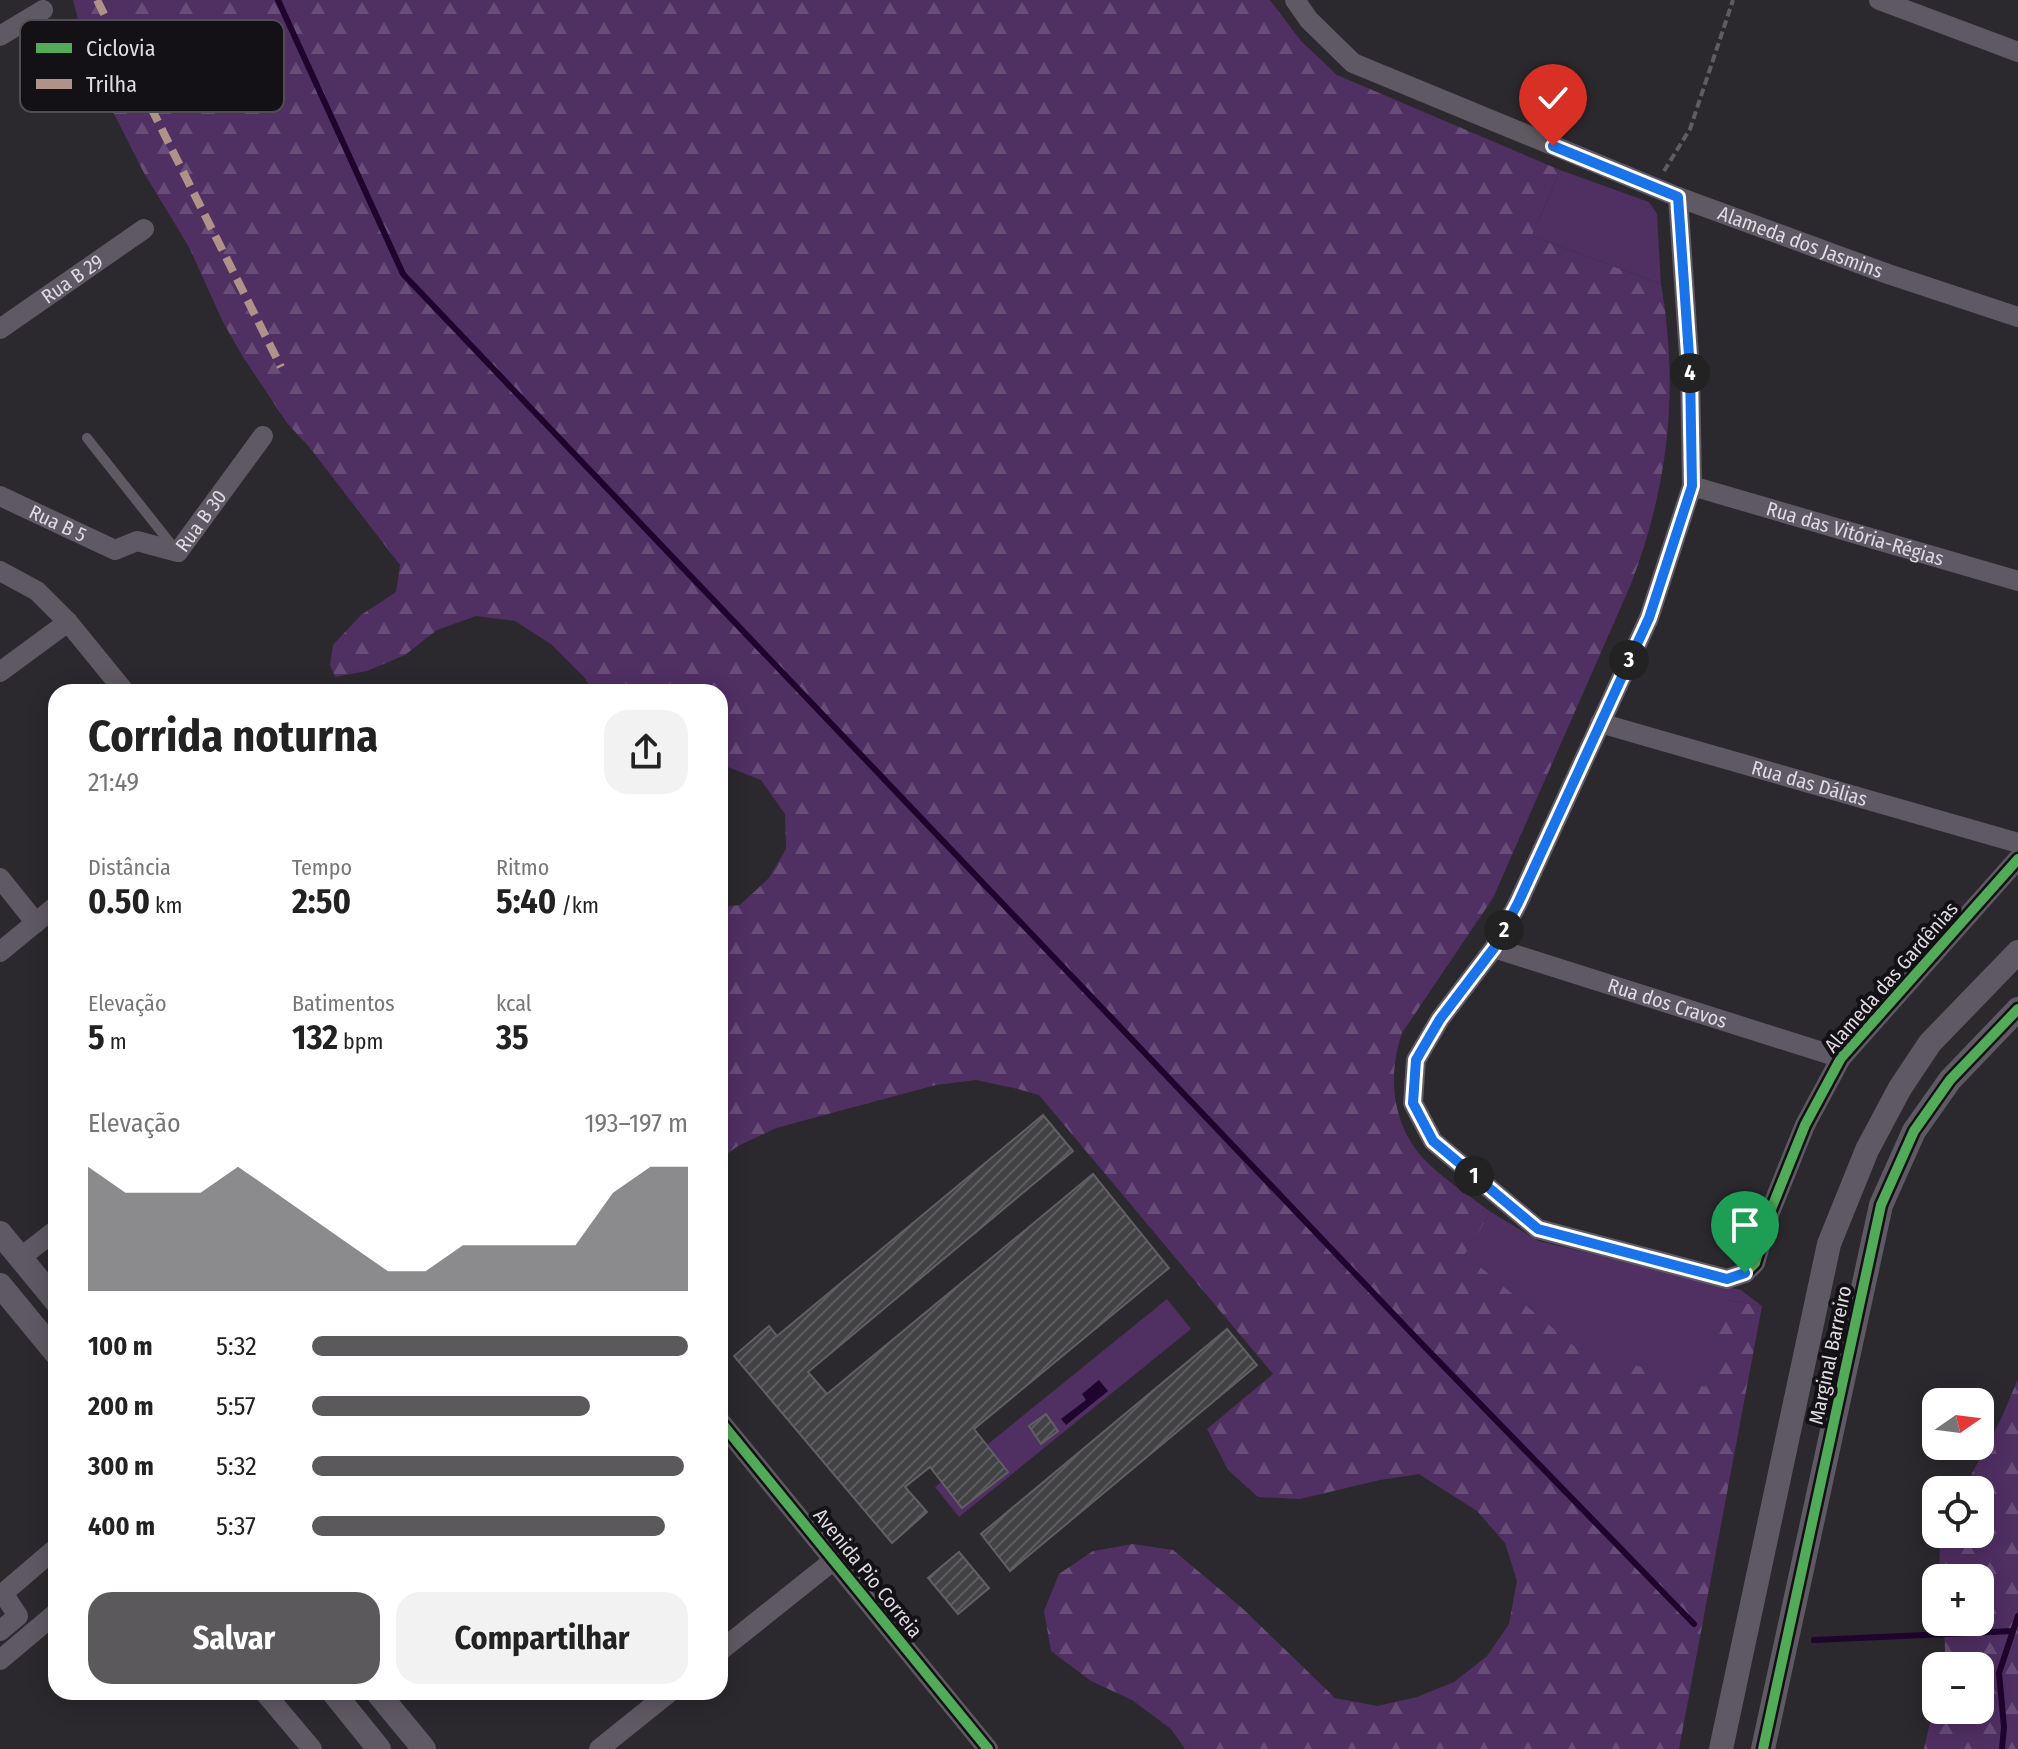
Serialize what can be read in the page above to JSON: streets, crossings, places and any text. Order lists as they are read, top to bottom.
{
  "streets": {
    "street": [
      "Alameda dos Jasmins",
      "Rua B 29",
      "Rua B 30",
      "Rua B 5",
      "Rua das Vitória-Régias",
      "Rua das Dálias",
      "Alameda das Gardênias",
      "Rua dos Cravos",
      "Marginal Barreiro",
      "Avenida Pio Correia"
    ]
  },
  "crossings": [
    ["Rua B 30", "Rua B 5"],
    ["Alameda das Gardênias", "Rua dos Cravos"]
  ],
  "legend": ["Ciclovia", "Trilha"],
  "north": "right",
  "page": {
    "pins": [
      "4",
      "3",
      "2",
      "1"
    ],
    "heading": ["Corrida noturna", "21:49"],
    "stats": [
      ["Distância", "0.50 km"],
      ["Tempo", "2:50"],
      ["Ritmo", "5:40 /km"],
      ["Elevação", "5 m"],
      ["Batimentos", "132 bpm"],
      ["kcal", "35"]
    ],
    "chart": ["Elevação", "193–197 m"],
    "list": [
      {
        "name": "100 m",
        "note": "5:32"
      },
      {
        "name": "200 m",
        "note": "5:57"
      },
      {
        "name": "300 m",
        "note": "5:32"
      },
      {
        "name": "400 m",
        "note": "5:37"
      }
    ],
    "map_buttons": ["+", "−"],
    "buttons": ["Salvar", "Compartilhar"]
  }
}
